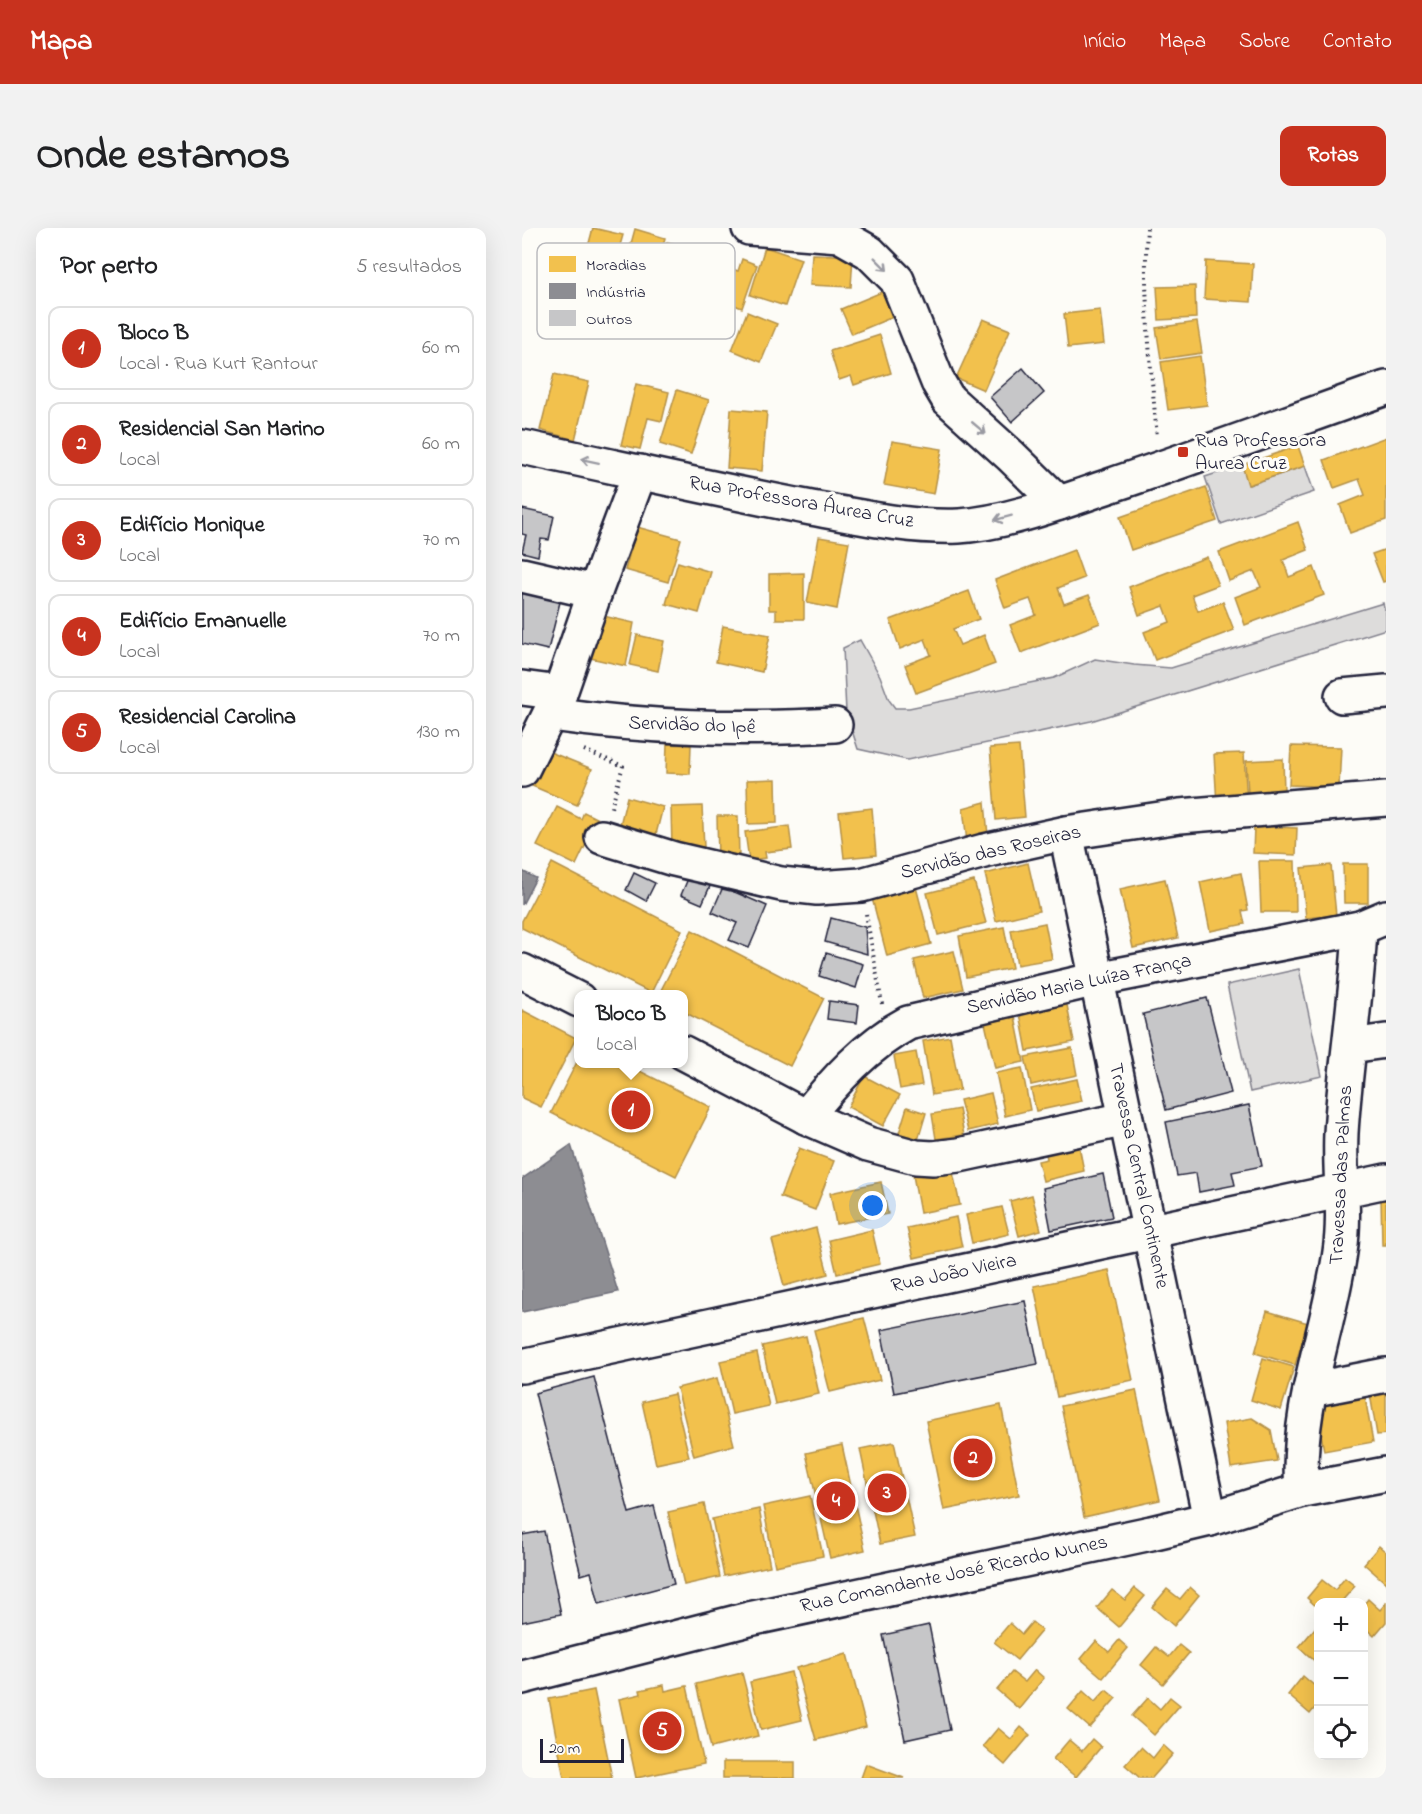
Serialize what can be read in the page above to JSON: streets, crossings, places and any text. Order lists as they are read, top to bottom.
{
  "streets": {
    "street": [
      "Rua Professora Áurea Cruz",
      "Servidão do Ipê",
      "Servidão das Roseiras",
      "Servidão Maria Luíza França",
      "Travessa das Palmas",
      "Travessa Central Continente",
      "Rua João Vieira",
      "Rua Comandante José Ricardo Nunes"
    ]
  },
  "crossings": [
    ["Servidão das Roseiras", "Travessa Central Continente"],
    ["Servidão Maria Luíza França", "Travessa das Palmas"],
    ["Servidão Maria Luíza França", "Travessa Central Continente"],
    ["Travessa das Palmas", "Rua João Vieira"],
    ["Travessa das Palmas", "Rua Comandante José Ricardo Nunes"],
    ["Travessa Central Continente", "Rua João Vieira"],
    ["Travessa Central Continente", "Rua Comandante José Ricardo Nunes"]
  ],
  "one_way": ["Rua Professora Áurea Cruz"],
  "places": {
    "transit": ["Rua Professora Aurea Cruz"]
  },
  "legend": ["Moradias", "Indústria", "Outros"],
  "scale_bar": "20 m",
  "page": {
    "header": "Mapa",
    "nav": [
      "Início",
      "Mapa",
      "Sobre",
      "Contato"
    ],
    "title": "Onde estamos",
    "buttons": "Rotas",
    "heading": ["Por perto", "5 resultados"],
    "list": [
      {
        "mark": "1",
        "name": "Bloco B",
        "note": "Local · Rua Kurt Rantour",
        "value": "60 m"
      },
      {
        "mark": "2",
        "name": "Residencial San Marino",
        "note": "Local",
        "value": "60 m"
      },
      {
        "mark": "3",
        "name": "Edifício Monique",
        "note": "Local",
        "value": "70 m"
      },
      {
        "mark": "4",
        "name": "Edifício Emanuelle",
        "note": "Local",
        "value": "70 m"
      },
      {
        "mark": "5",
        "name": "Residencial Carolina",
        "note": "Local",
        "value": "130 m"
      }
    ],
    "popup": ["Bloco B", "Local"],
    "pins": [
      "1",
      "2",
      "3",
      "4",
      "5"
    ],
    "map_buttons": ["+", "−"],
    "scale": "20 m"
  }
}
